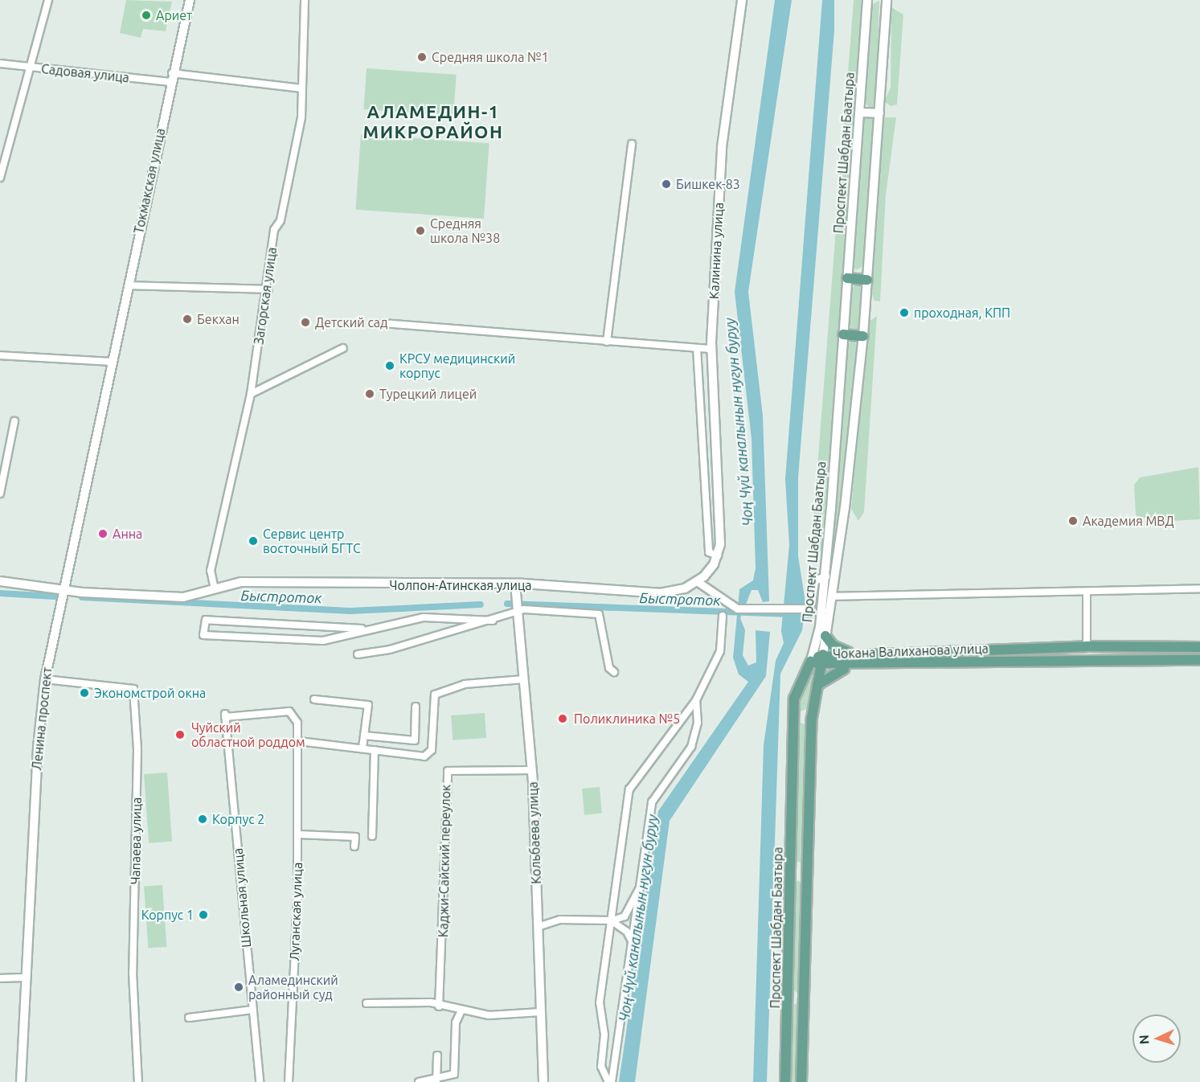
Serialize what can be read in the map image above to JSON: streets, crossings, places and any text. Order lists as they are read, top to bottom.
{
  "streets": {
    "main road": [
      "Проспект Шабдан Баатыра",
      "Токмакская улица",
      "Калинина улица",
      "Чолпон-Атинская улица",
      "Чокана Валиханова улица",
      "Ленина проспект",
      "Кольбаева улица"
    ],
    "street": [
      "Садовая улица",
      "Загорская улица",
      "Чапаева улица",
      "Каджи-Сайский переулок",
      "Школьная улица",
      "Луганская улица"
    ]
  },
  "crossings": [
    ["Садовая улица", "Токмакская улица"],
    ["Проспект Шабдан Баатыра", "Чокана Валиханова улица"],
    ["Токмакская улица", "Ленина проспект"],
    ["Загорская улица", "Чолпон-Атинская улица"],
    ["Чолпон-Атинская улица", "Ленина проспект"],
    ["Чолпон-Атинская улица", "Кольбаева улица"],
    ["Ленина проспект", "Чапаева улица"],
    ["Кольбаева улица", "Каджи-Сайский переулок"],
    ["Школьная улица", "Луганская улица"]
  ],
  "districts": ["АЛАМЕДИН-1 МИКРОРАЙОН"],
  "water": ["Чоң Чүй каналынын нугун буруу", "Быстроток"],
  "places": [
    "Ариет",
    "Средняя школа №1",
    "Бишкек-83",
    "Средняя школа №38",
    "проходная, КПП",
    "Бекхан",
    "Детский сад",
    "КРСУ медицинский корпус",
    "Турецкий лицей",
    "Академия МВД",
    "Анна",
    "Сервис центр восточный БГТС",
    "Экономстрой окна",
    "Поликлиника №5",
    "Чуйский областной роддом",
    "Корпус 2",
    "Корпус 1",
    "Аламединский районный суд"
  ],
  "north": "left"
}
